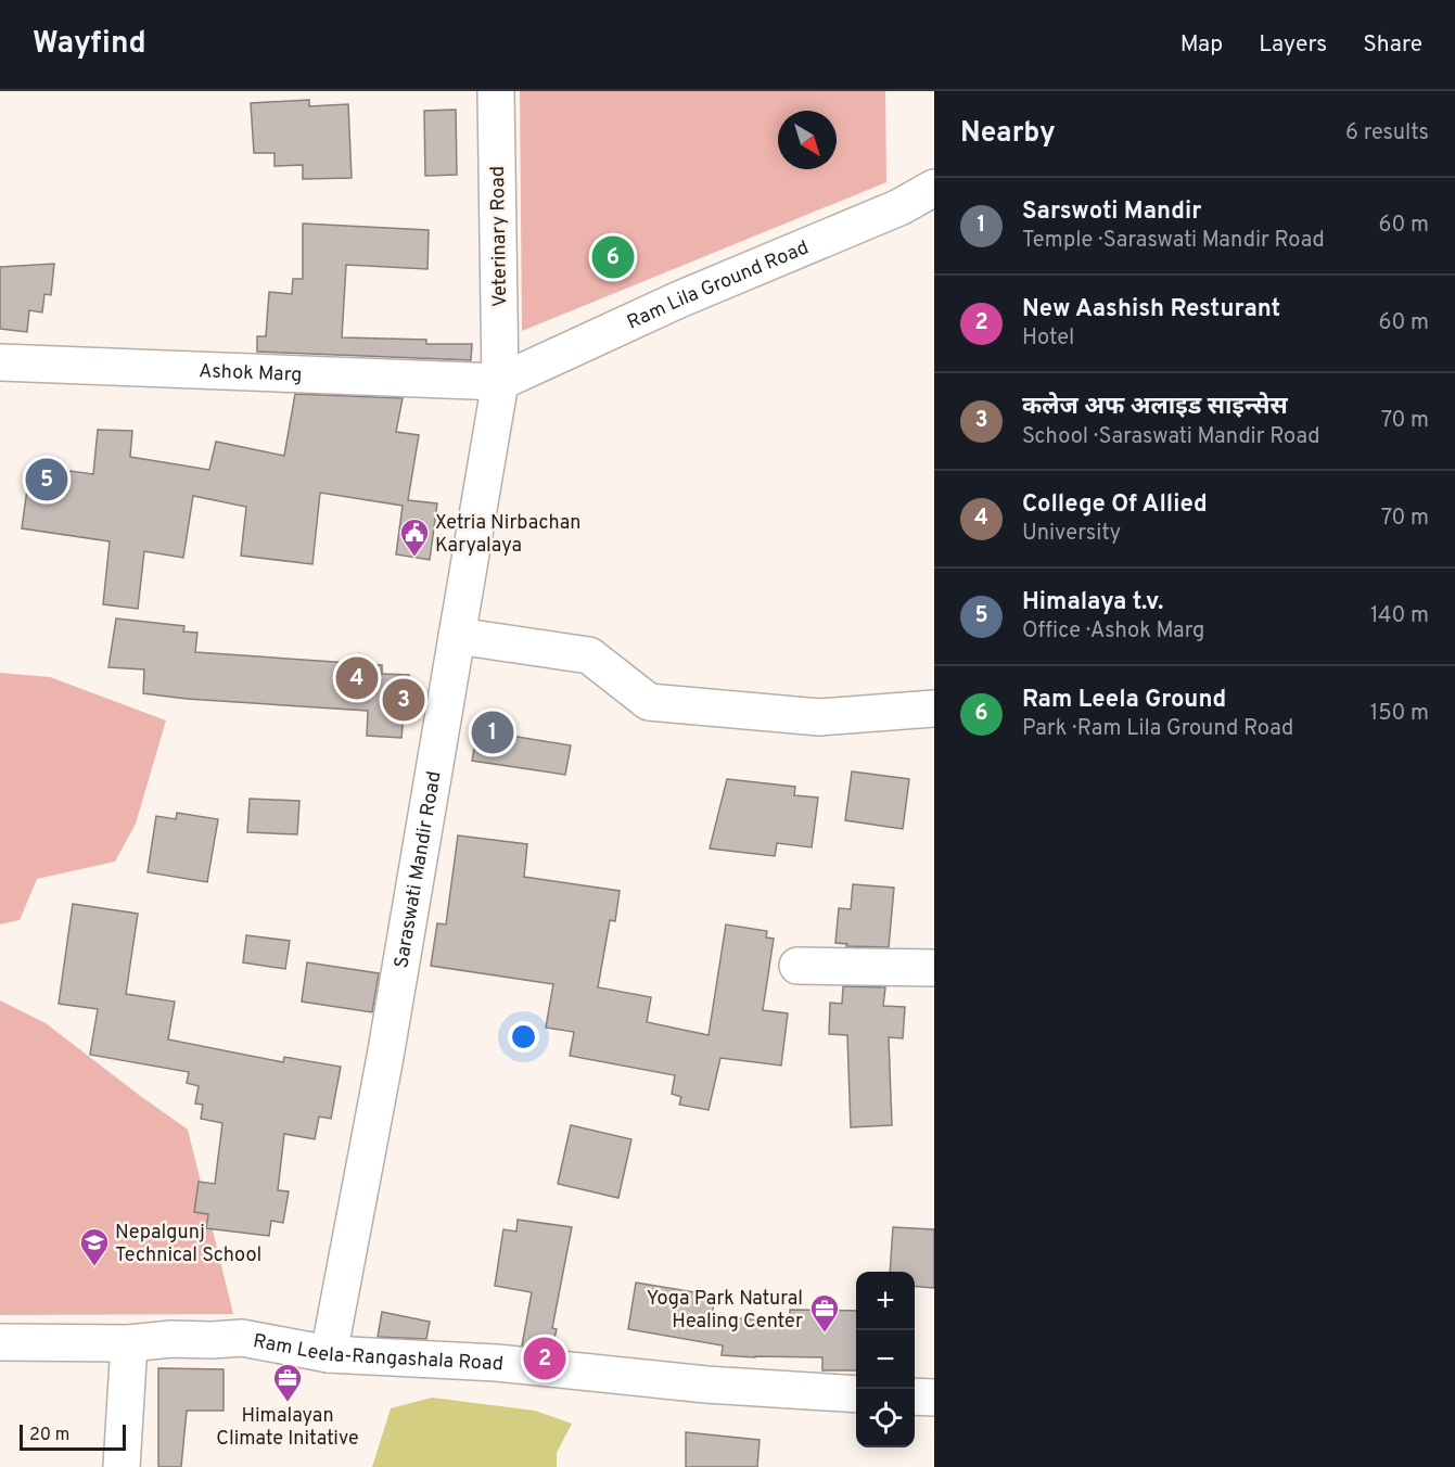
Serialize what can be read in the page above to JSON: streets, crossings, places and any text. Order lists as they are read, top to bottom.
{
  "streets": {
    "street": [
      "Veterinary Road",
      "Ram Lila Ground Road",
      "Ashok Marg",
      "Saraswati Mandir Road",
      "Ram Leela-Rangashala Road"
    ]
  },
  "crossings": [
    ["Veterinary Road", "Ram Lila Ground Road"],
    ["Veterinary Road", "Ashok Marg"],
    ["Veterinary Road", "Saraswati Mandir Road"],
    ["Ram Lila Ground Road", "Ashok Marg"],
    ["Ram Lila Ground Road", "Saraswati Mandir Road"],
    ["Ashok Marg", "Saraswati Mandir Road"],
    ["Saraswati Mandir Road", "Ram Leela-Rangashala Road"]
  ],
  "places": {
    "public building": ["Xetria Nirbachan Karyalaya"],
    "school or university": ["Nepalgunj Technical School"],
    "office": ["Yoga Park Natural Healing Center", "Himalayan Climate Initative"]
  },
  "scale_bar": "20 m",
  "north": "bottom right",
  "page": {
    "header": "Wayfind",
    "nav": ["Map", "Layers", "Share"],
    "heading": ["Nearby", "6 results"],
    "list": [
      {
        "mark": "1",
        "name": "Sarswoti Mandir",
        "note": "Temple · Saraswati Mandir Road",
        "value": "60 m"
      },
      {
        "mark": "2",
        "name": "New Aashish Resturant",
        "note": "Hotel",
        "value": "60 m"
      },
      {
        "mark": "3",
        "name": "कलेज अफ अलाइड साइन्सेस",
        "note": "School · Saraswati Mandir Road",
        "value": "70 m"
      },
      {
        "mark": "4",
        "name": "College Of Allied",
        "note": "University",
        "value": "70 m"
      },
      {
        "mark": "5",
        "name": "Himalaya t.v.",
        "note": "Office · Ashok Marg",
        "value": "140 m"
      },
      {
        "mark": "6",
        "name": "Ram Leela Ground",
        "note": "Park · Ram Lila Ground Road",
        "value": "150 m"
      }
    ],
    "pins": [
      "6",
      "5",
      "4",
      "3",
      "1",
      "2"
    ],
    "map_buttons": ["+", "−"],
    "scale": "20 m"
  }
}
